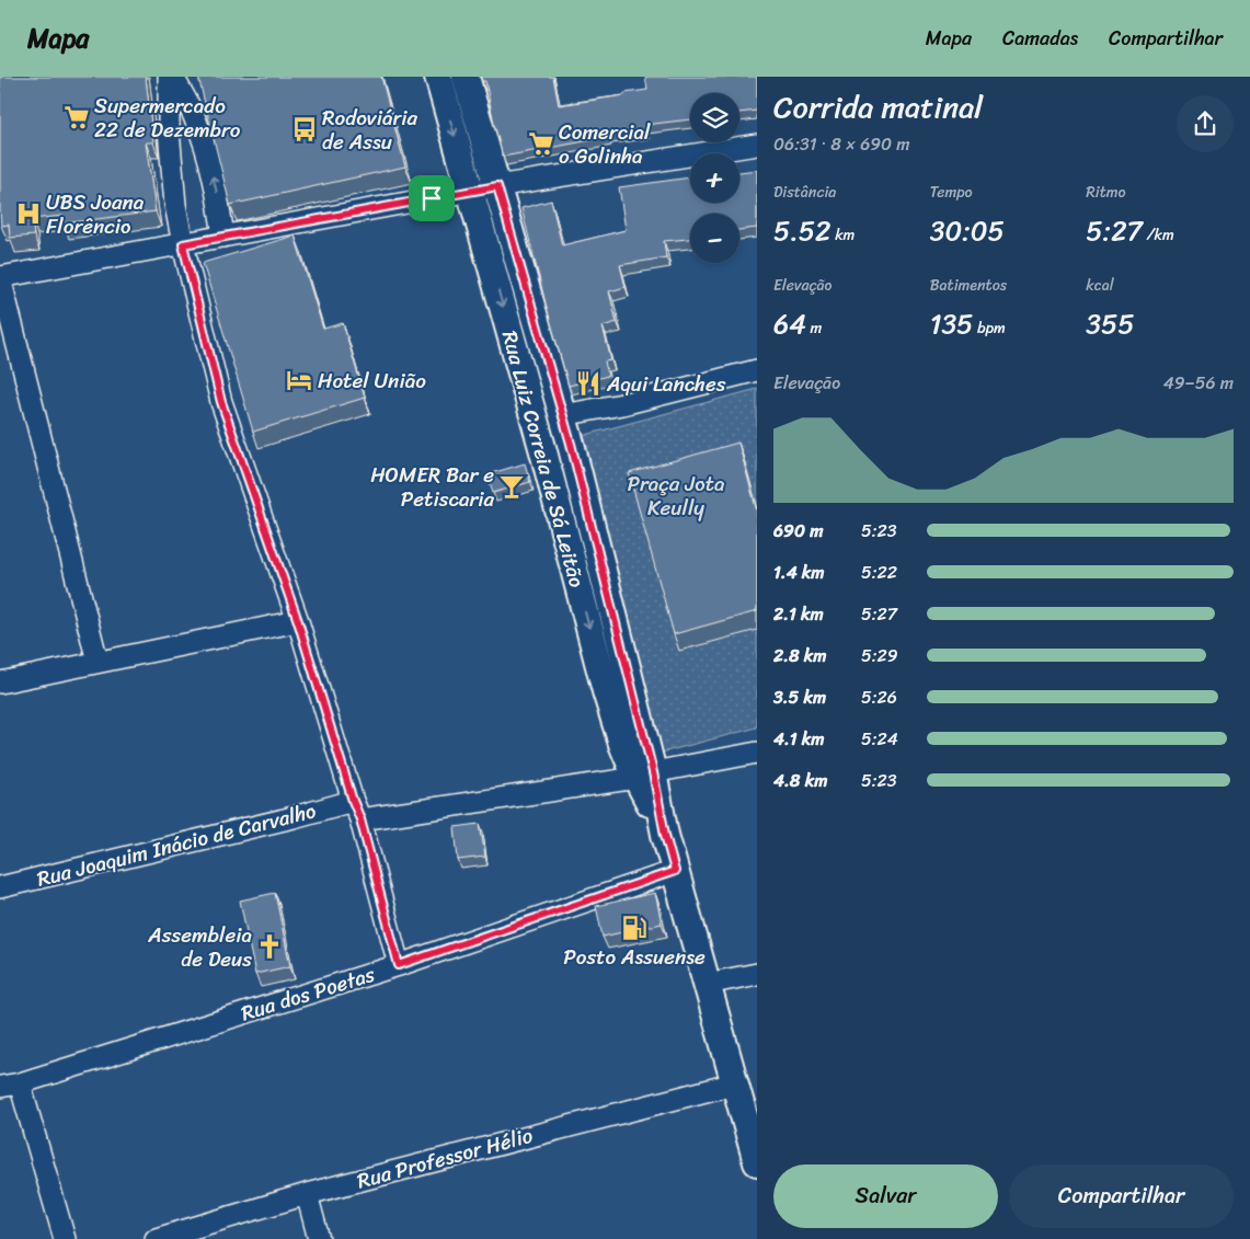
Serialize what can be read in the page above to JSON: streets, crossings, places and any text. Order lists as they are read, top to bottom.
{
  "streets": {
    "main road": ["Rua Luiz Correia de Sá Leitão"],
    "street": ["Rua Joaquim Inácio de Carvalho", "Rua dos Poetas", "Rua Professor Hélio"]
  },
  "crossings": [
    ["Rua Luiz Correia de Sá Leitão", "Rua dos Poetas"],
    ["Rua Luiz Correia de Sá Leitão", "Rua Professor Hélio"]
  ],
  "parks": ["Praça Jota Keully"],
  "places": {
    "supermarket": ["Supermercado 22 de Dezembro", "Comercial o Golinha"],
    "bus stop": ["Rodoviária de Assu"],
    "hospital": ["UBS Joana Florêncio"],
    "hotel": ["Hotel União"],
    "restaurant": ["Aqui Lanches"],
    "bar": ["HOMER Bar e Petiscaria"],
    "fuel station": ["Posto Assuense"],
    "church": ["Assembleia de Deus"]
  },
  "page": {
    "header": "Mapa",
    "nav": ["Mapa", "Camadas", "Compartilhar"],
    "heading": ["Corrida matinal", "06:31 · 8 × 690 m"],
    "map_buttons": ["+", "−"],
    "stats": [
      ["Distância", "5.52 km"],
      ["Tempo", "30:05"],
      ["Ritmo", "5:27 /km"],
      ["Elevação", "64 m"],
      ["Batimentos", "135 bpm"],
      ["kcal", "355"]
    ],
    "chart": ["Elevação", "49–56 m"],
    "list": [
      {
        "name": "690 m",
        "note": "5:23"
      },
      {
        "name": "1.4 km",
        "note": "5:22"
      },
      {
        "name": "2.1 km",
        "note": "5:27"
      },
      {
        "name": "2.8 km",
        "note": "5:29"
      },
      {
        "name": "3.5 km",
        "note": "5:26"
      },
      {
        "name": "4.1 km",
        "note": "5:24"
      },
      {
        "name": "4.8 km",
        "note": "5:23"
      }
    ],
    "buttons": ["Salvar", "Compartilhar"]
  }
}
